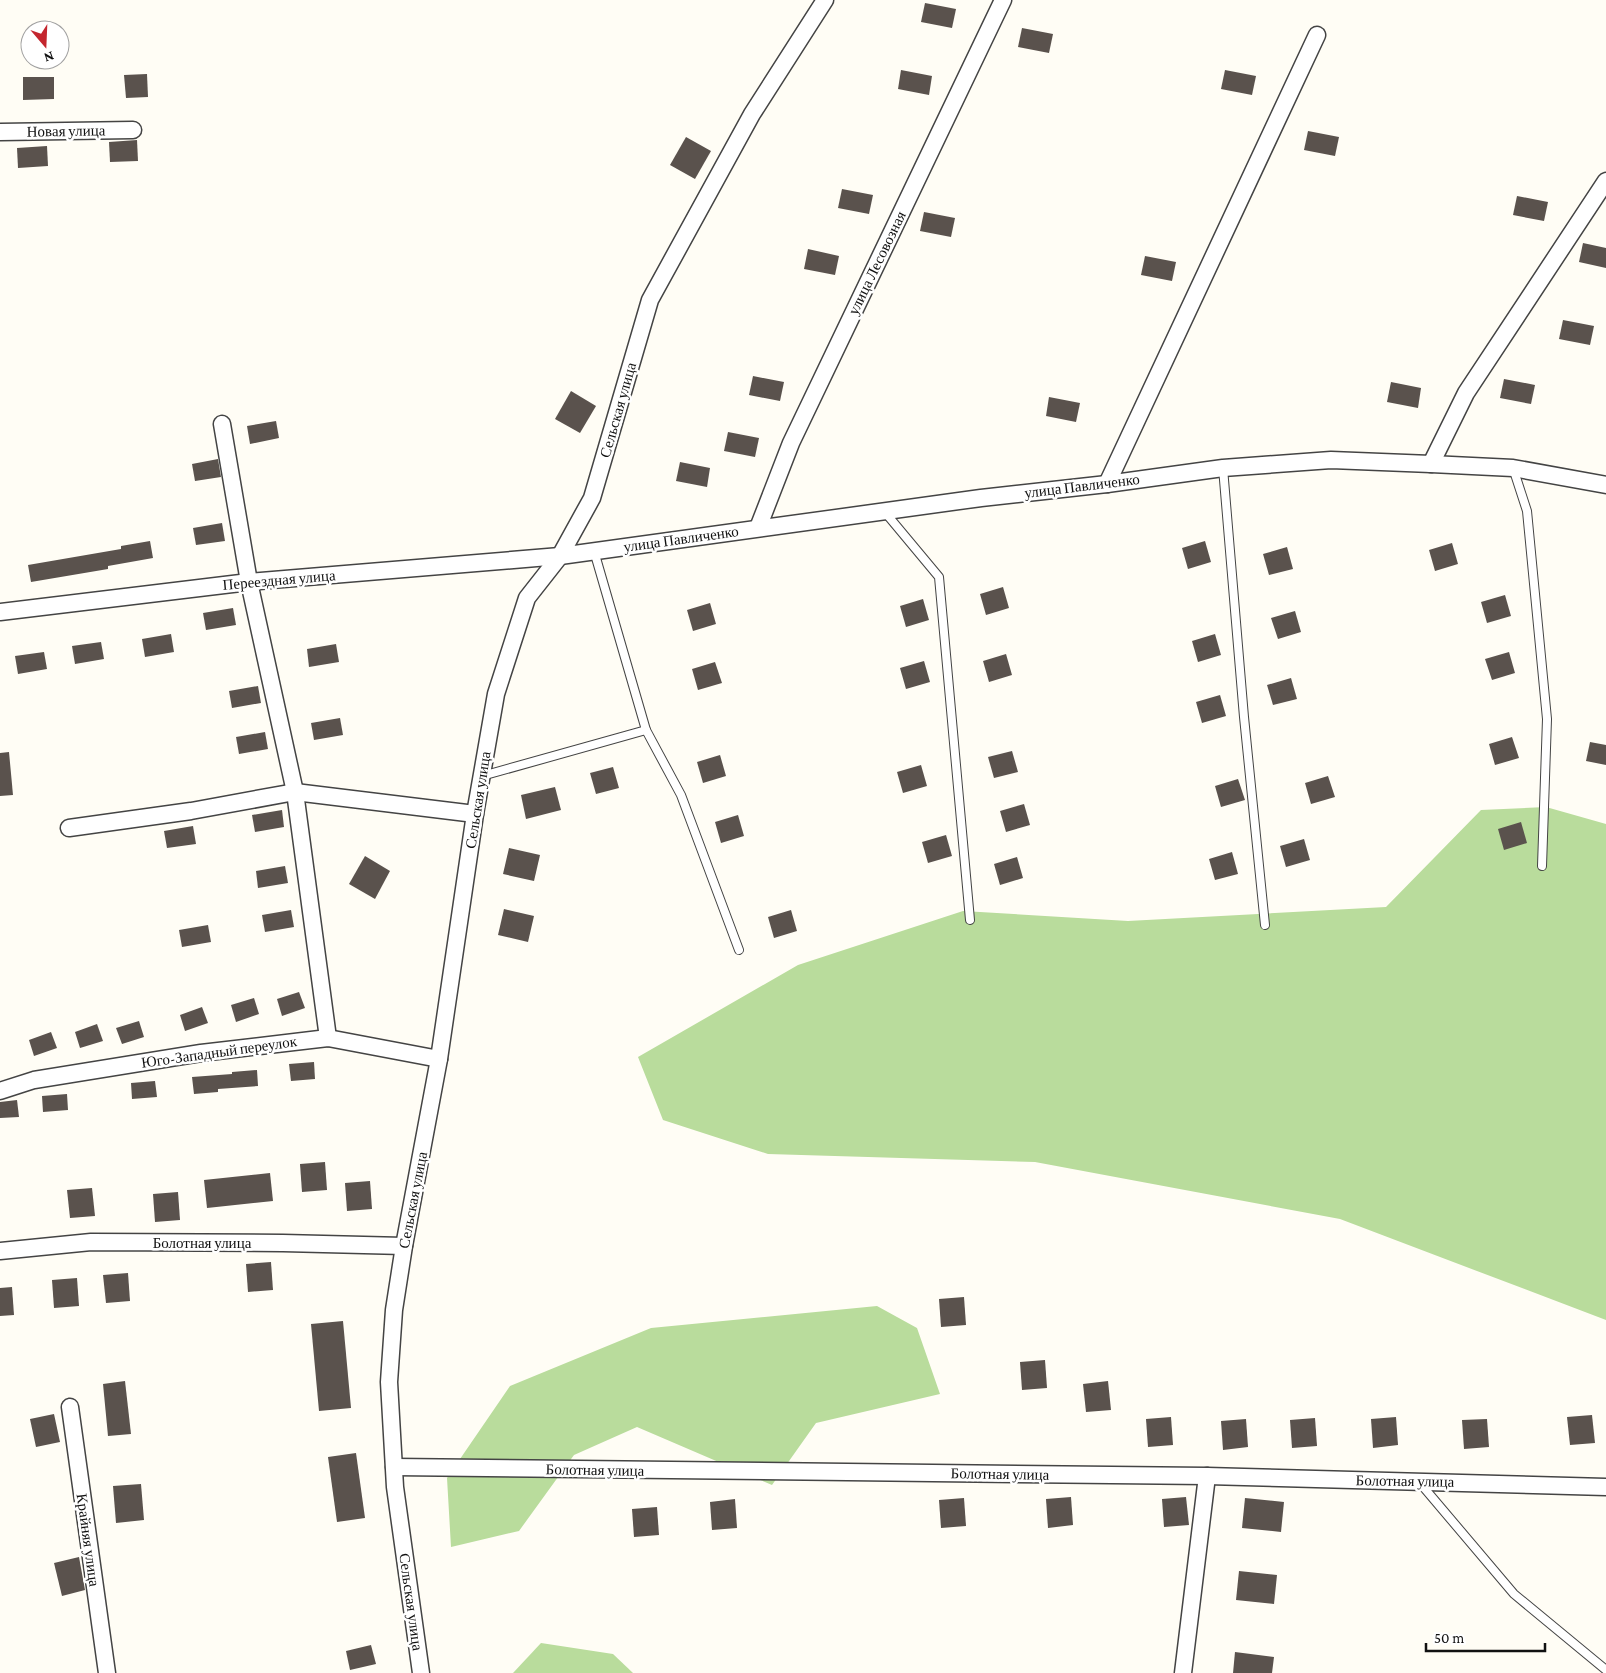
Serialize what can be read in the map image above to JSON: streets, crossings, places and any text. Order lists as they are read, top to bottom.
{
  "streets": {
    "street": [
      "Новая улица",
      "улица Лесовозная",
      "Сельская улица",
      "улица Павличенко",
      "Переездная улица",
      "Юго-Западный переулок",
      "Болотная улица",
      "Крайняя улица"
    ]
  },
  "crossings": [
    ["улица Лесовозная", "улица Павличенко"],
    ["Сельская улица", "улица Павличенко"],
    ["Сельская улица", "Переездная улица"],
    ["Сельская улица", "Юго-Западный переулок"],
    ["Сельская улица", "Болотная улица"],
    ["улица Павличенко", "Переездная улица"]
  ],
  "scale_bar": "50 m",
  "north": "bottom"
}
